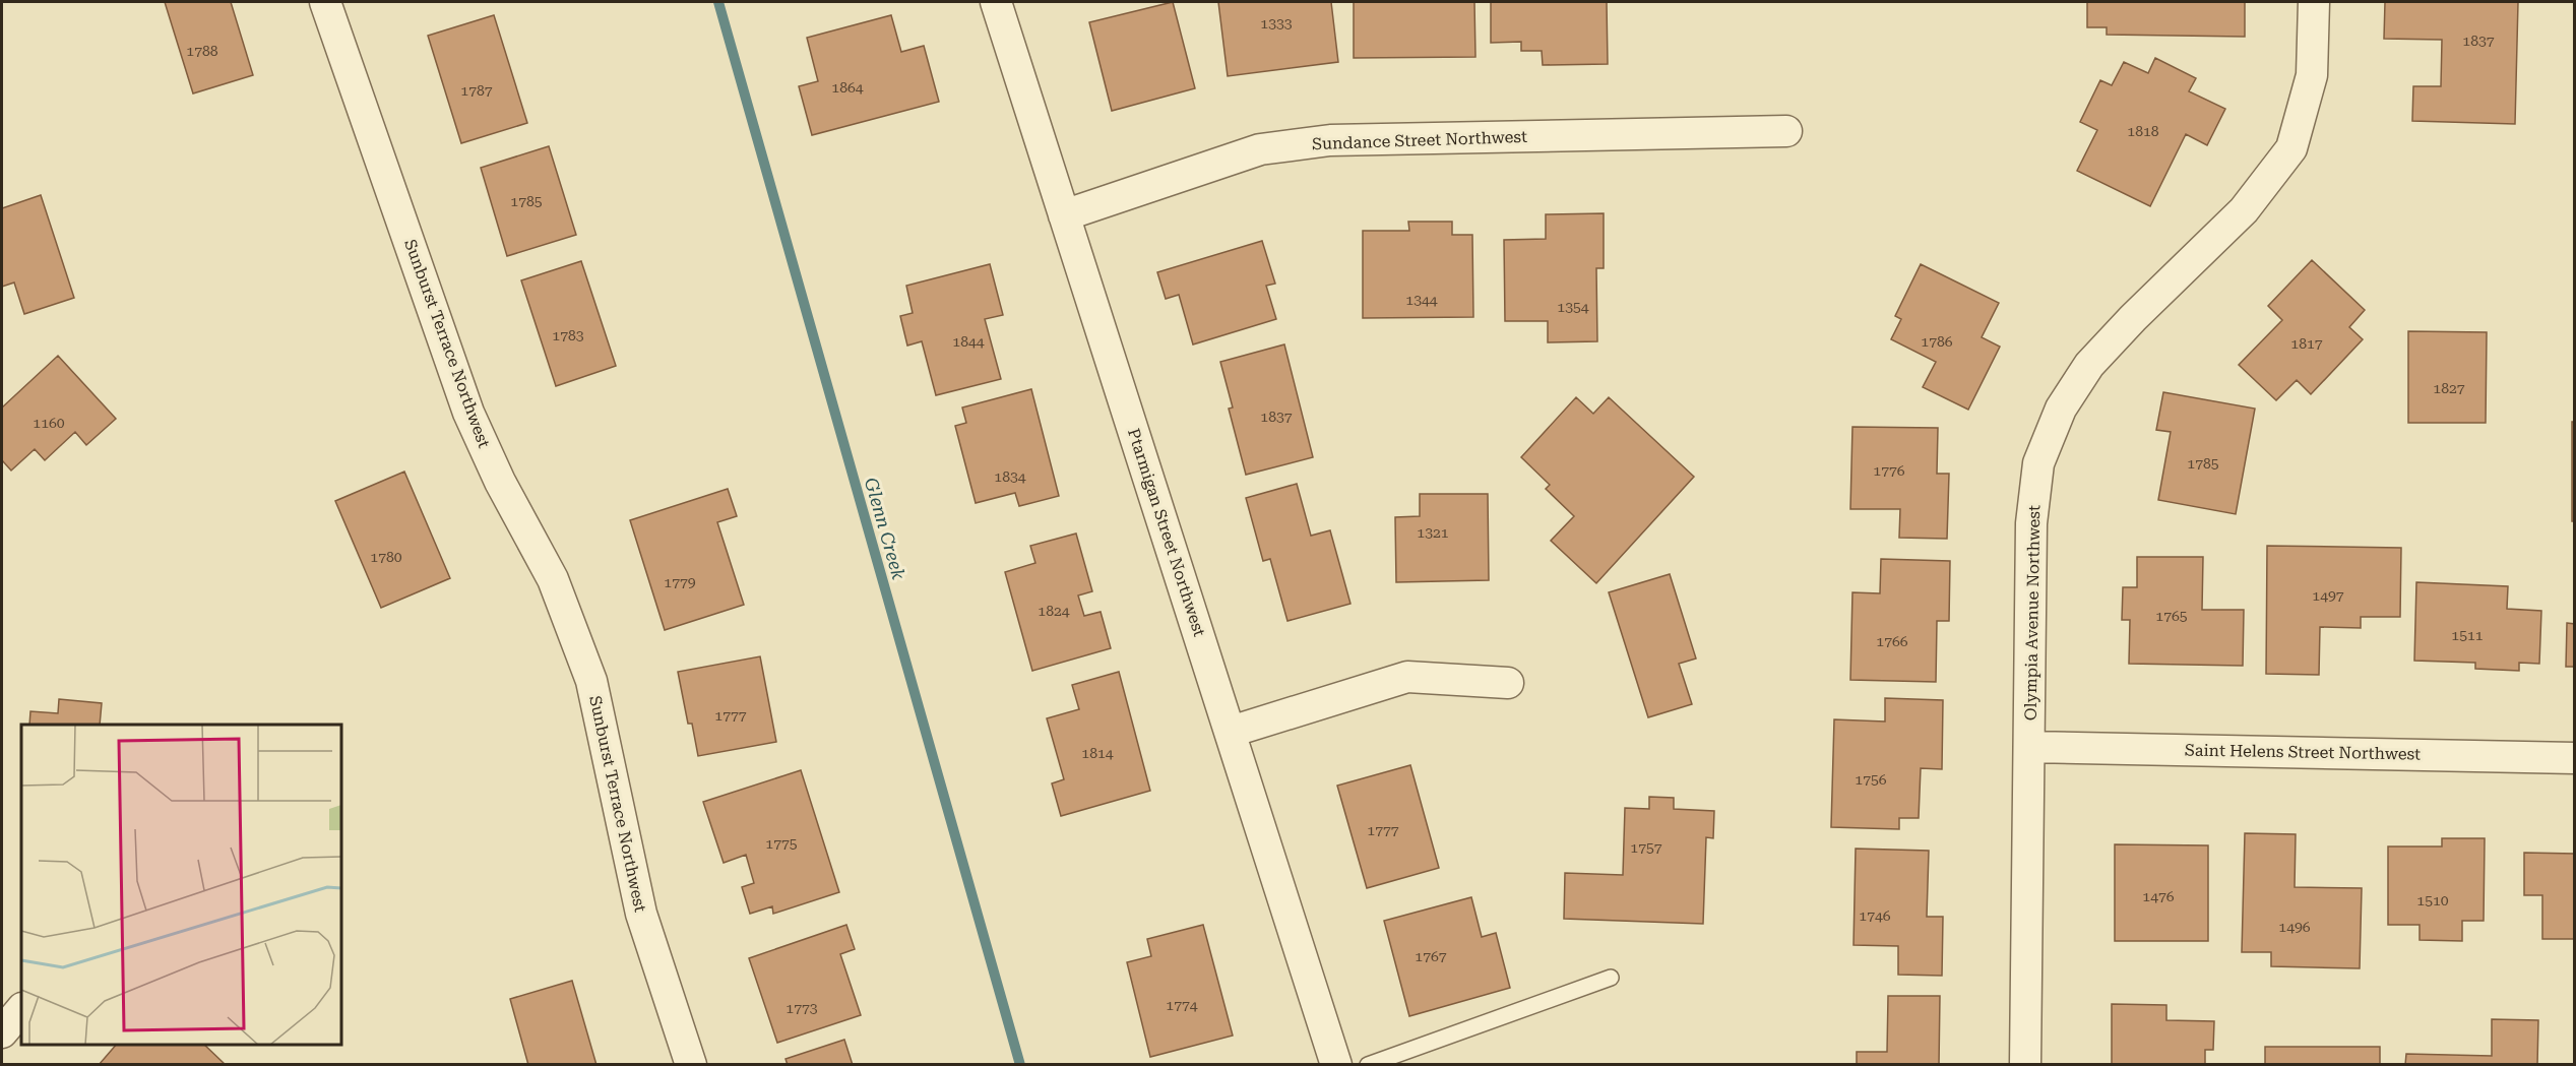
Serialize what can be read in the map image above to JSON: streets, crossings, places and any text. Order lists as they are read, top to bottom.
{
  "streets": {
    "street": [
      "Sundance Street Northwest",
      "Sunburst Terrace Northwest",
      "Ptarmigan Street Northwest",
      "Olympia Avenue Northwest",
      "Saint Helens Street Northwest"
    ]
  },
  "crossings": [
    ["Sundance Street Northwest", "Ptarmigan Street Northwest"],
    ["Olympia Avenue Northwest", "Saint Helens Street Northwest"]
  ],
  "water": ["Glenn Creek"],
  "house_numbers": [
    "1333",
    "1837",
    "1788",
    "1864",
    "1787",
    "1818",
    "1785",
    "1344",
    "1354",
    "1783",
    "1844",
    "1786",
    "1817",
    "1827",
    "1837",
    "1160",
    "1785",
    "1776",
    "1834",
    "1321",
    "1780",
    "1779",
    "1497",
    "1824",
    "1765",
    "1511",
    "1766",
    "1777",
    "1814",
    "1756",
    "1777",
    "1775",
    "1757",
    "1476",
    "1510",
    "1746",
    "1496",
    "1767",
    "1774",
    "1773"
  ]
}
